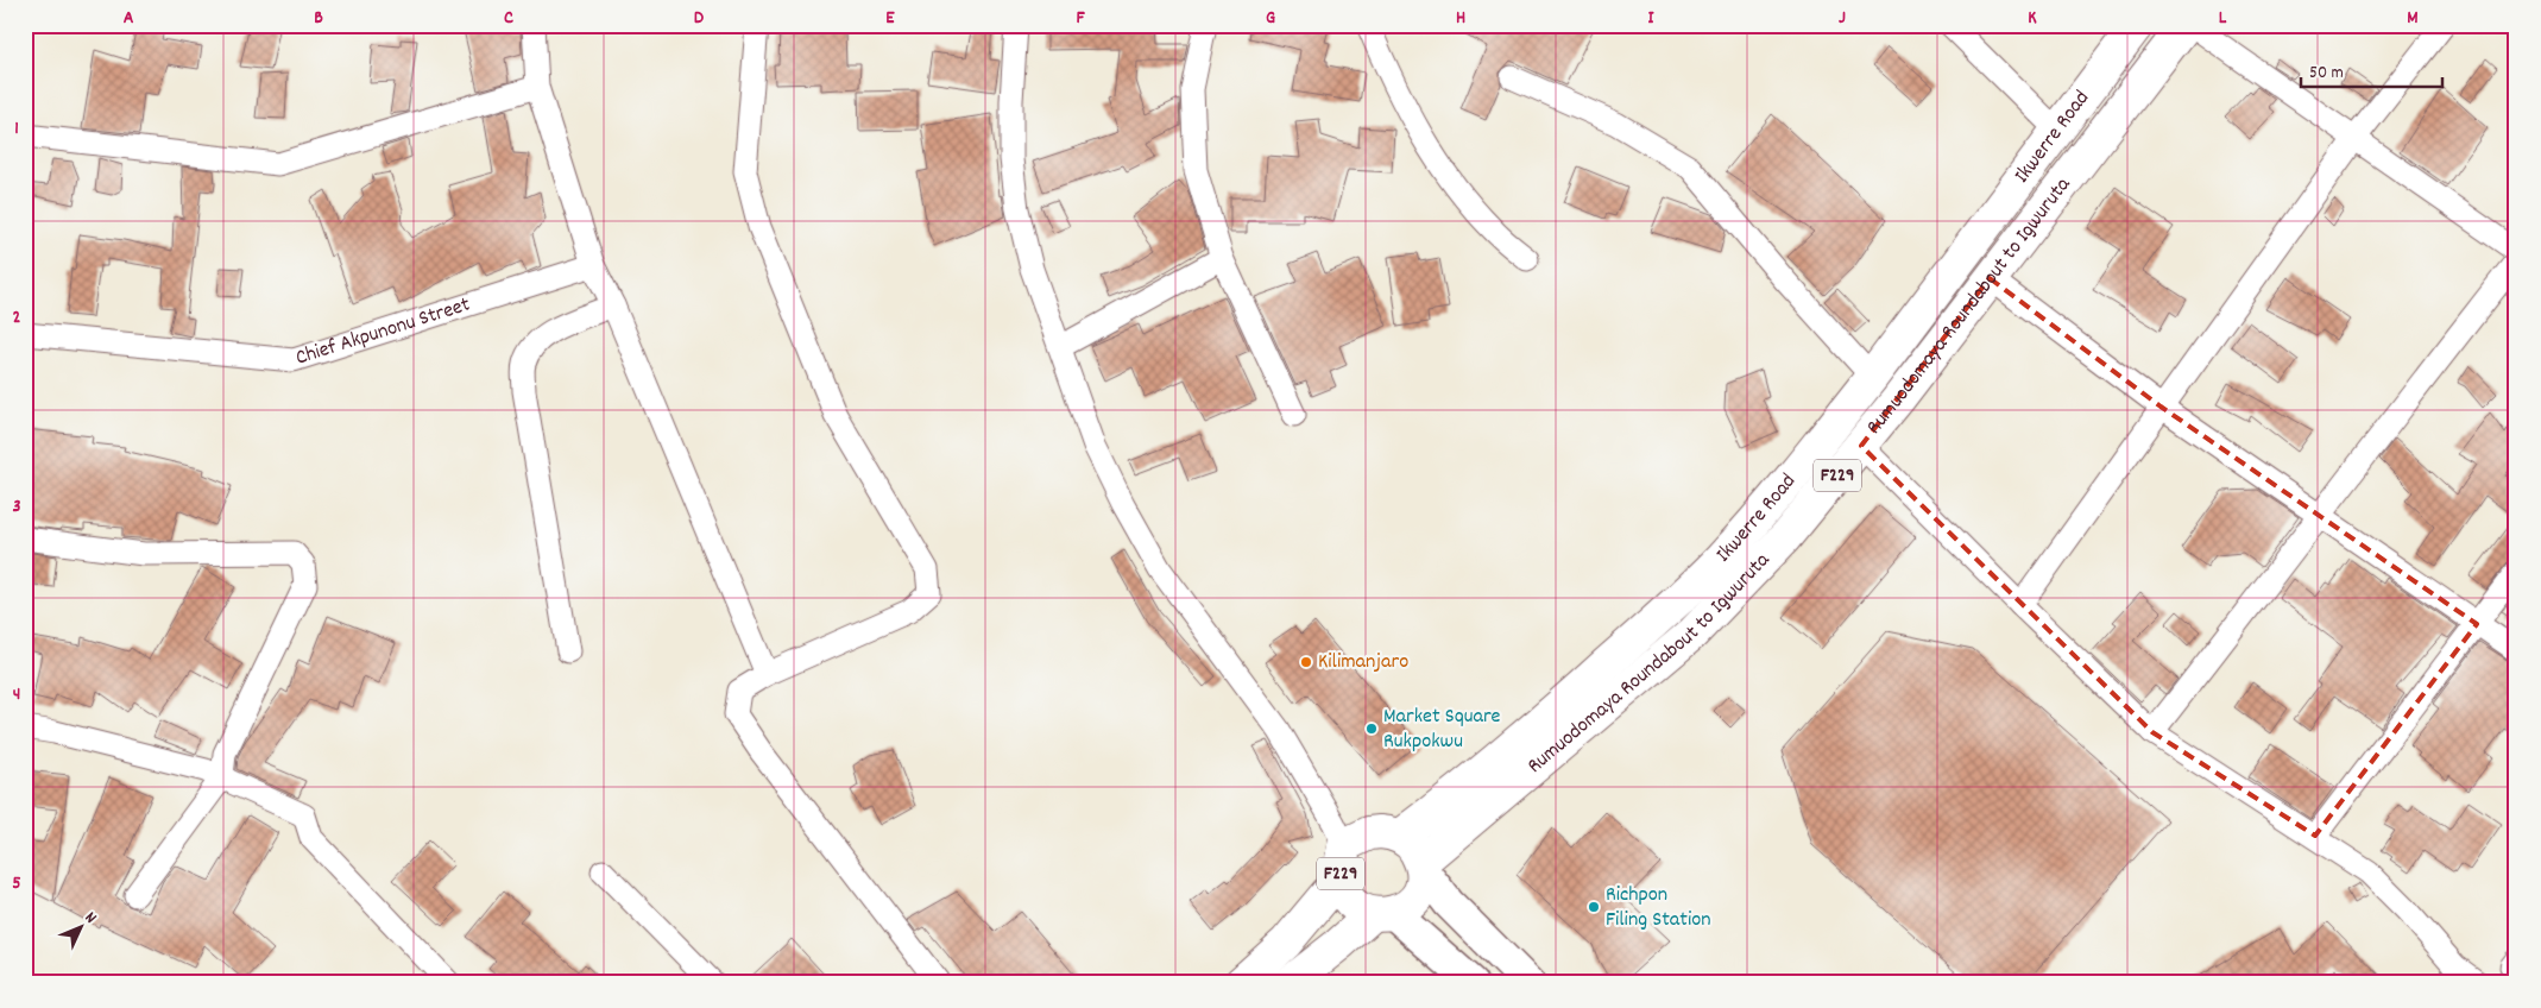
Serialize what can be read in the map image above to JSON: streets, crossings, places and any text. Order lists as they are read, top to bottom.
{
  "streets": {
    "main road": ["Ikwerre Road", "Rumuodomaya Roundabout to Igwuruta", "F229"],
    "street": ["Chief Akpunonu Street"]
  },
  "crossings": [
    ["Ikwerre Road", "Rumuodomaya Roundabout to Igwuruta"],
    ["Ikwerre Road", "F229"],
    ["Rumuodomaya Roundabout to Igwuruta", "F229"]
  ],
  "places": ["Kilimanjaro", "Market Square Rukpokwu", "Richpon Filing Station"],
  "scale_bar": "50 m",
  "north": "top right",
  "grid": {
    "columns": [
      "A",
      "B",
      "C",
      "D",
      "E",
      "F",
      "G",
      "H",
      "I",
      "J",
      "K",
      "L",
      "M"
    ],
    "rows": [
      "1",
      "2",
      "3",
      "4",
      "5"
    ]
  }
}
